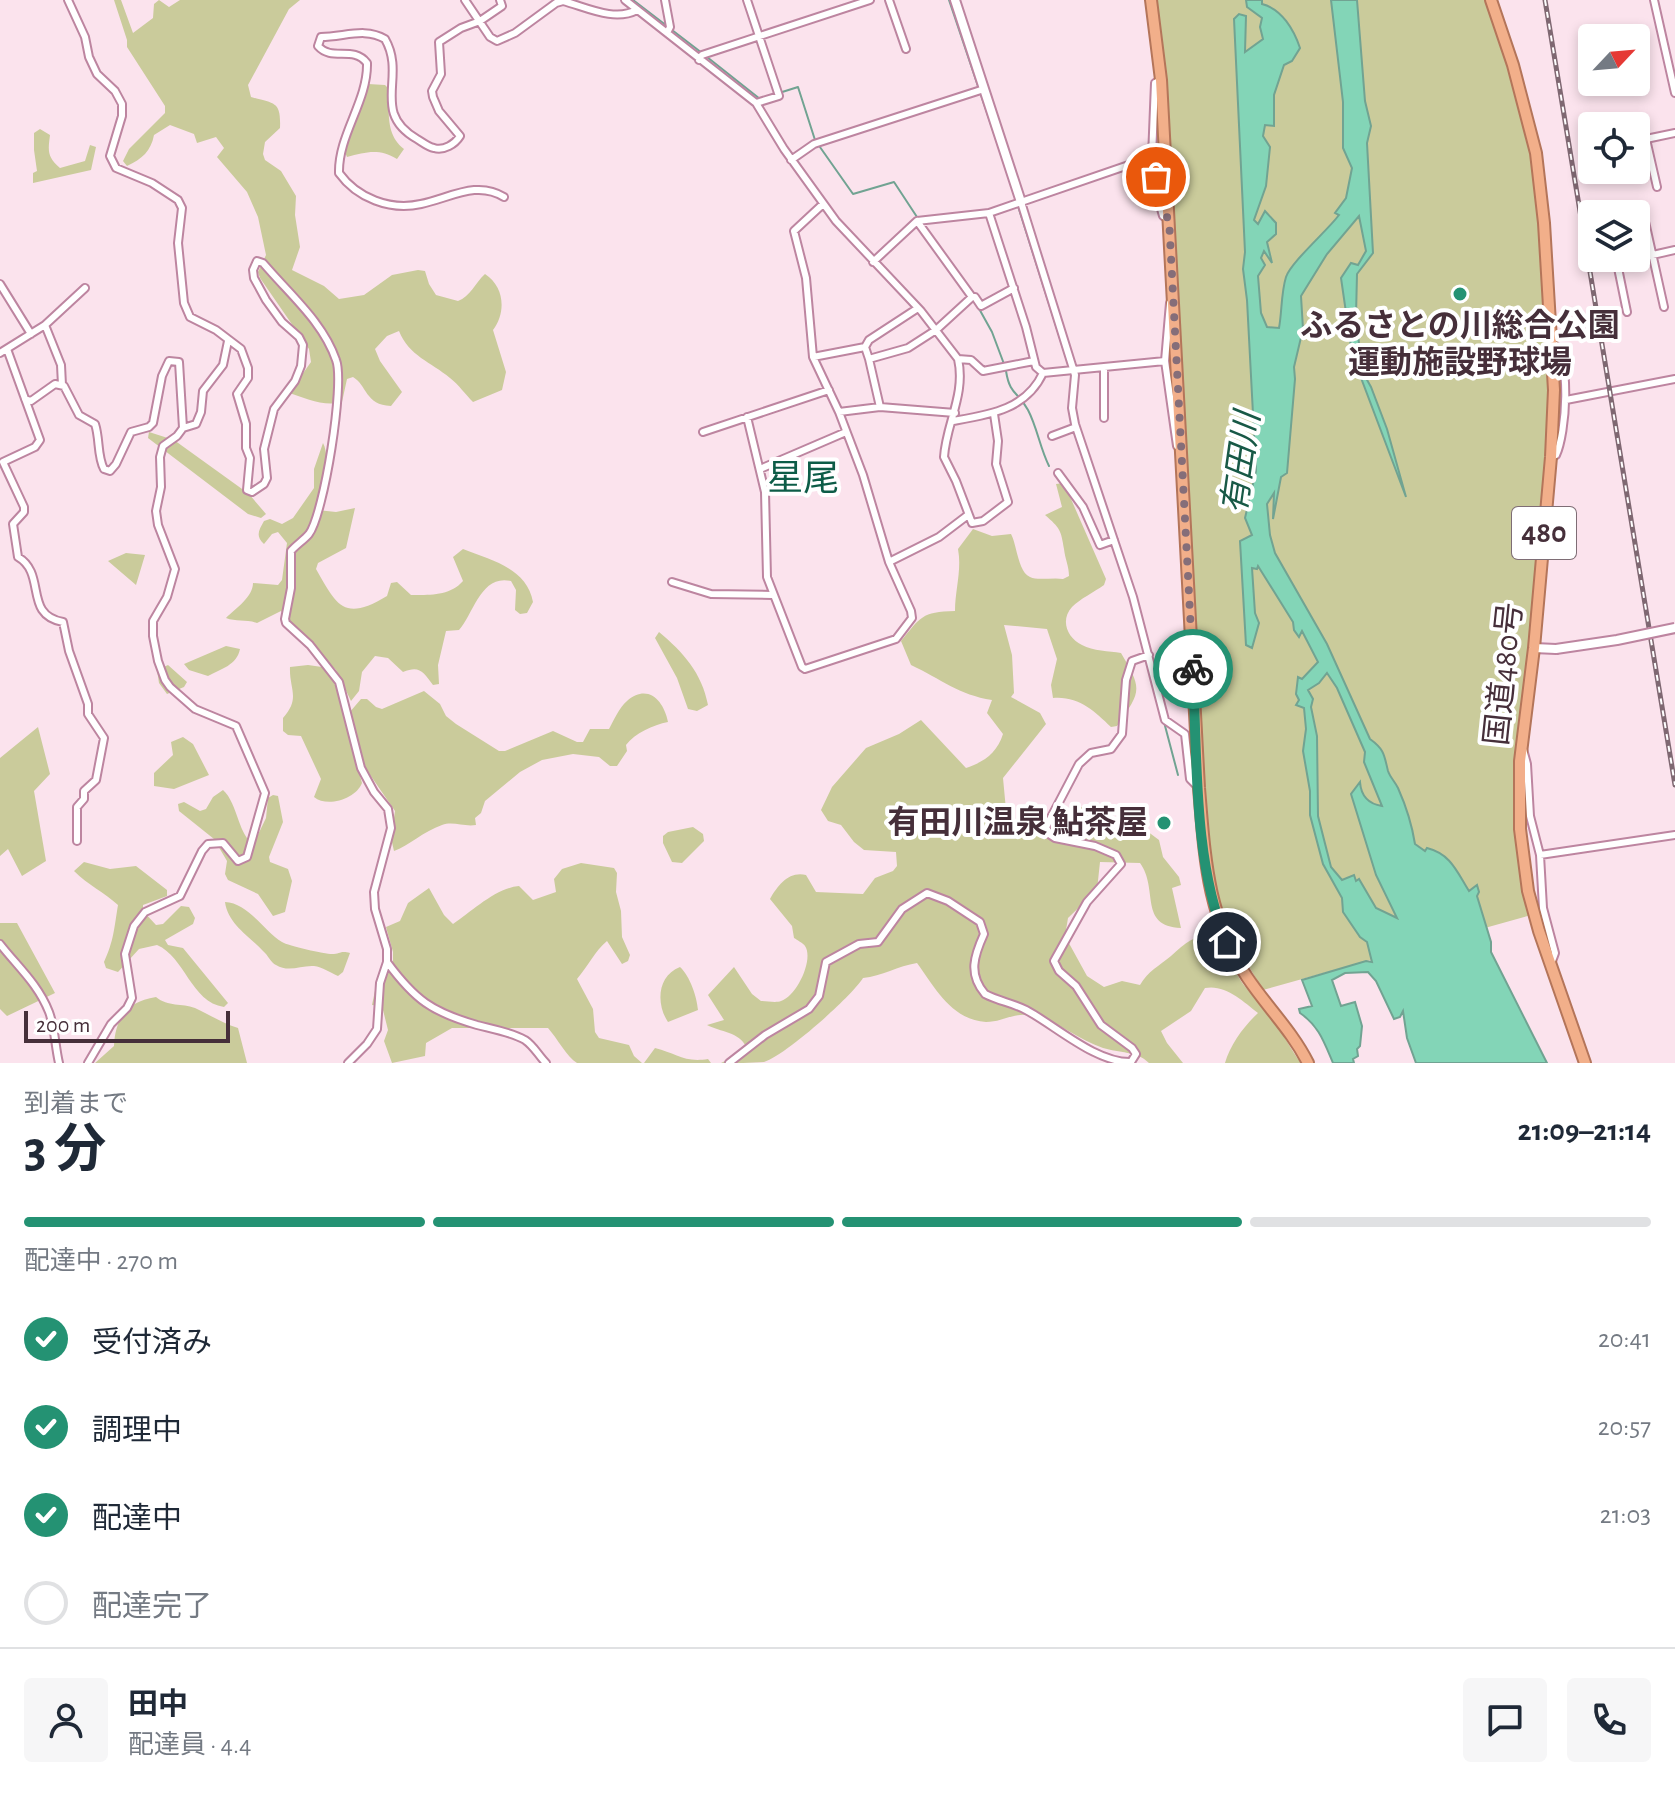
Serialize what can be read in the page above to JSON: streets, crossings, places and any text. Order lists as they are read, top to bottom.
{
  "streets": {
    "highway": ["480", "国道480号"]
  },
  "districts": ["星尾"],
  "water": ["有田川"],
  "places": ["ふるさとの川総合公園 運動施設野球場", "有田川温泉 鮎茶屋"],
  "scale_bar": "200 m",
  "north": "top right",
  "page": {
    "scale": "200 m",
    "heading": ["3 分", "到着まで", "21:09–21:14"],
    "panel": ["田中", "配達員 · 4.4"],
    "bar": "配達中 · 270 m",
    "list": [
      ["受付済み", "20:41"],
      ["調理中", "20:57"],
      ["配達中", "21:03"],
      "配達完了"
    ]
  }
}
